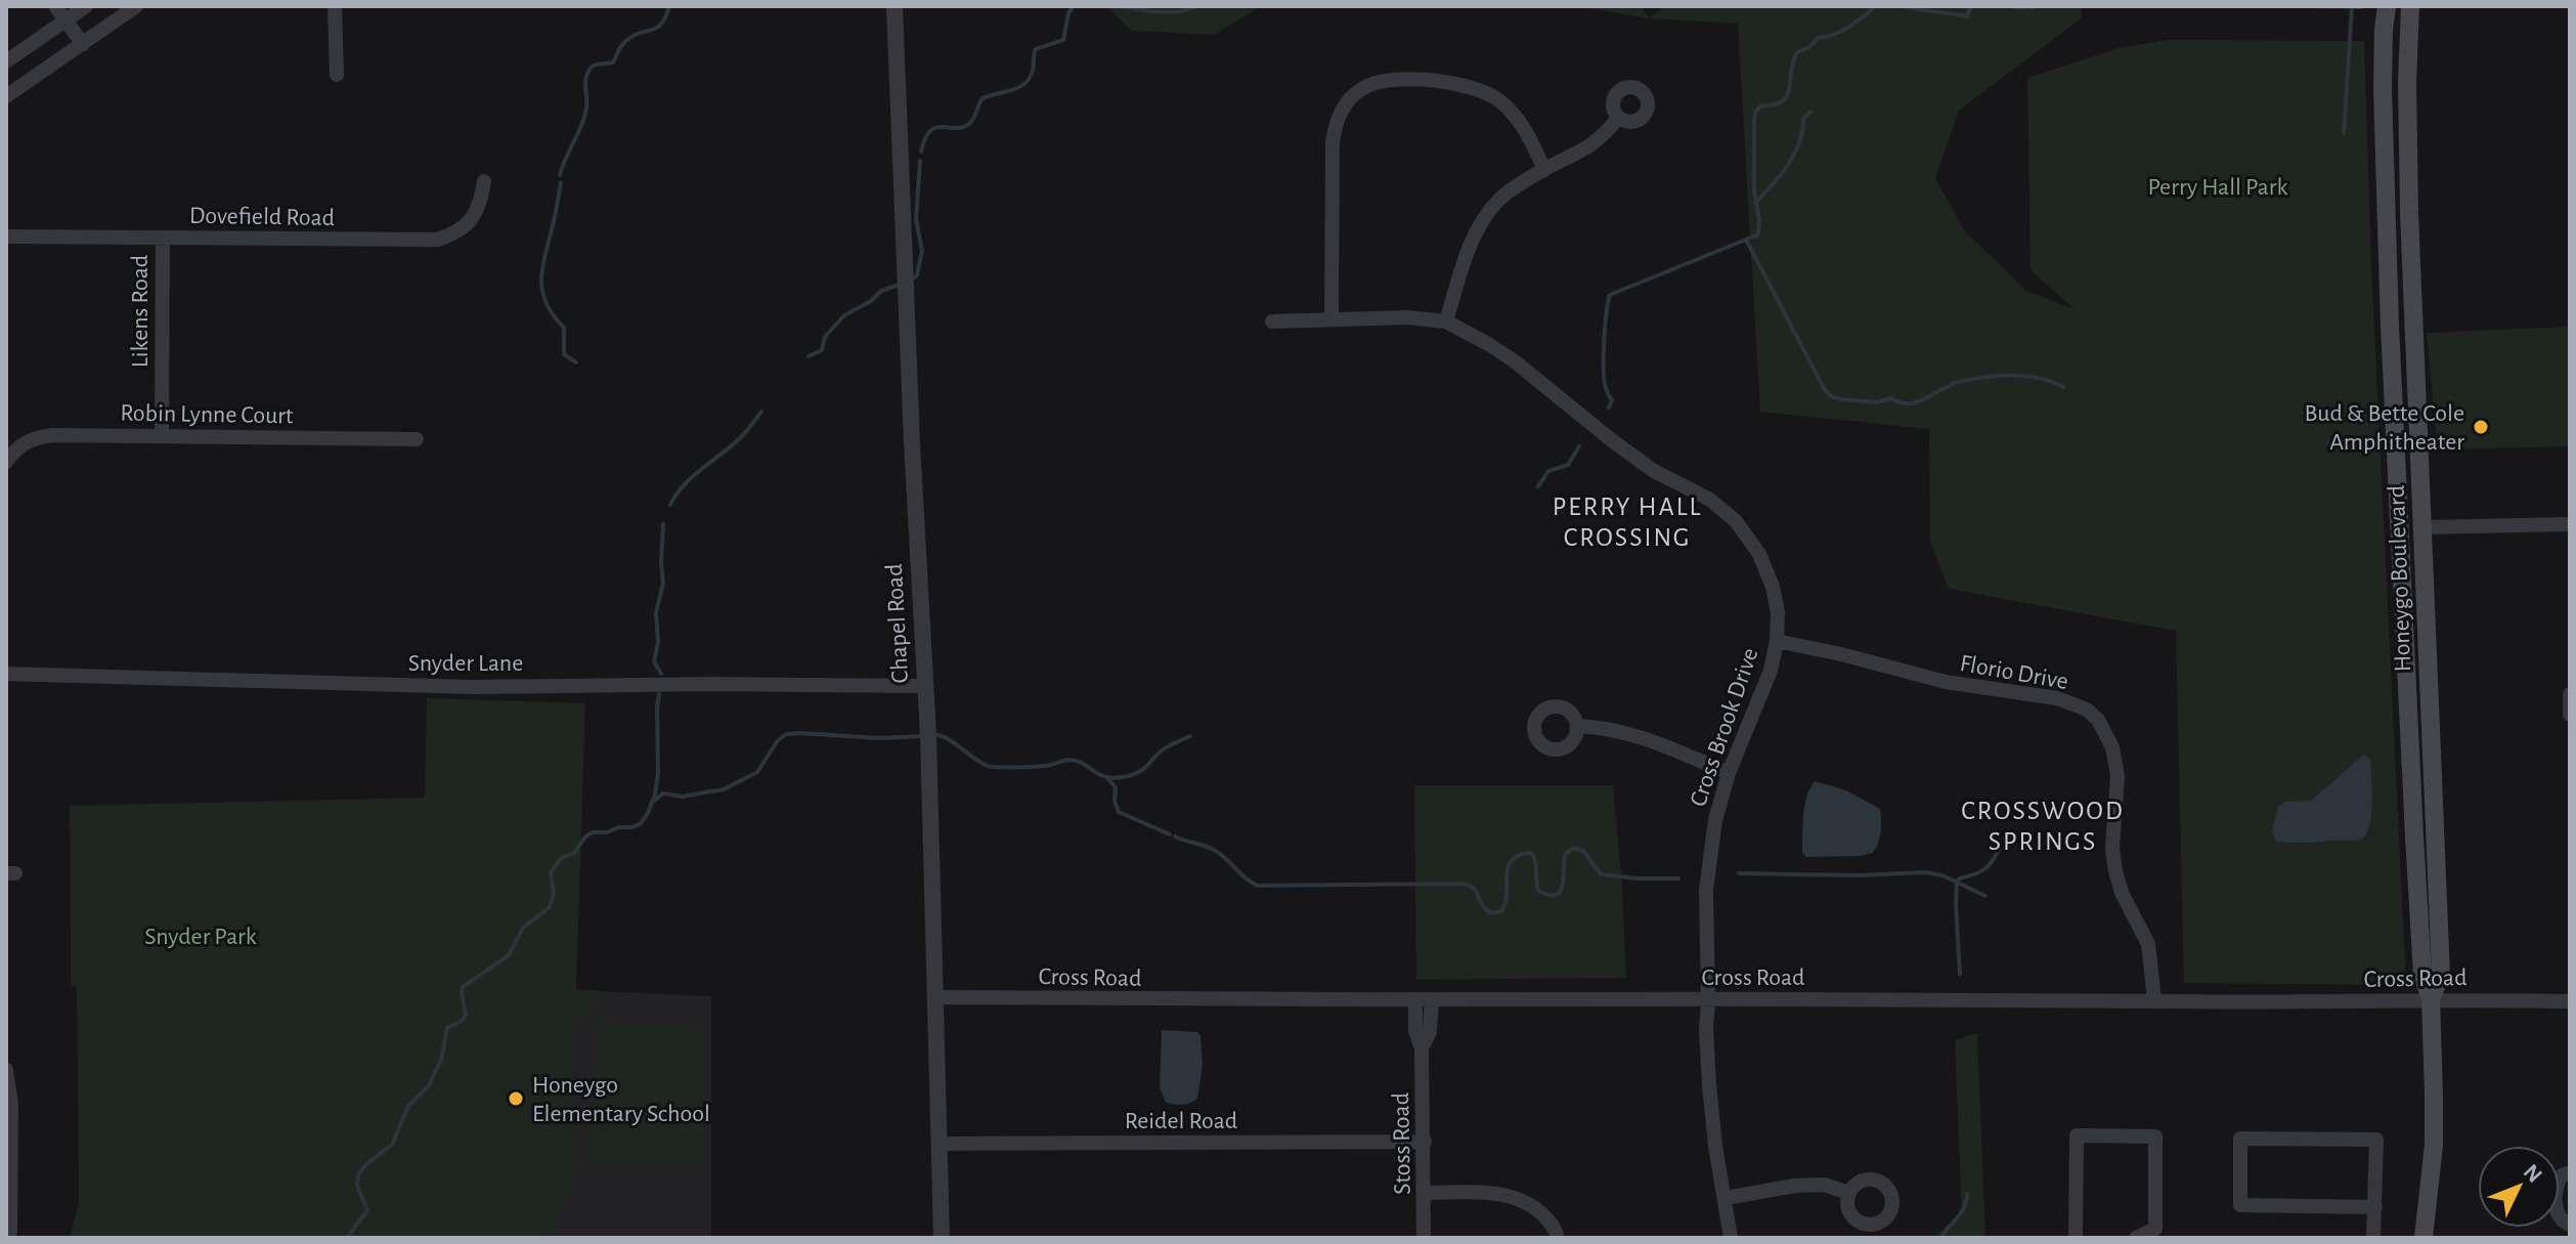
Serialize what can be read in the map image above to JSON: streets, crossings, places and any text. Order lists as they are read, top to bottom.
{
  "streets": {
    "main road": ["Honeygo Boulevard"],
    "street": [
      "Dovefield Road",
      "Likens Road",
      "Robin Lynne Court",
      "Chapel Road",
      "Snyder Lane",
      "Florio Drive",
      "Cross Brook Drive",
      "Cross Road",
      "Reidel Road",
      "Stoss Road"
    ]
  },
  "crossings": [
    ["Dovefield Road", "Likens Road"],
    ["Likens Road", "Robin Lynne Court"],
    ["Honeygo Boulevard", "Cross Road"],
    ["Chapel Road", "Snyder Lane"],
    ["Chapel Road", "Cross Road"],
    ["Chapel Road", "Reidel Road"],
    ["Florio Drive", "Cross Brook Drive"],
    ["Florio Drive", "Cross Road"],
    ["Cross Brook Drive", "Cross Road"],
    ["Cross Road", "Stoss Road"],
    ["Reidel Road", "Stoss Road"]
  ],
  "districts": ["PERRY HALL CROSSING", "CROSSWOOD SPRINGS"],
  "parks": ["Perry Hall Park", "Snyder Park"],
  "places": ["Bud & Bette Cole Amphitheater", "Honeygo Elementary School"],
  "north": "top right"
}
